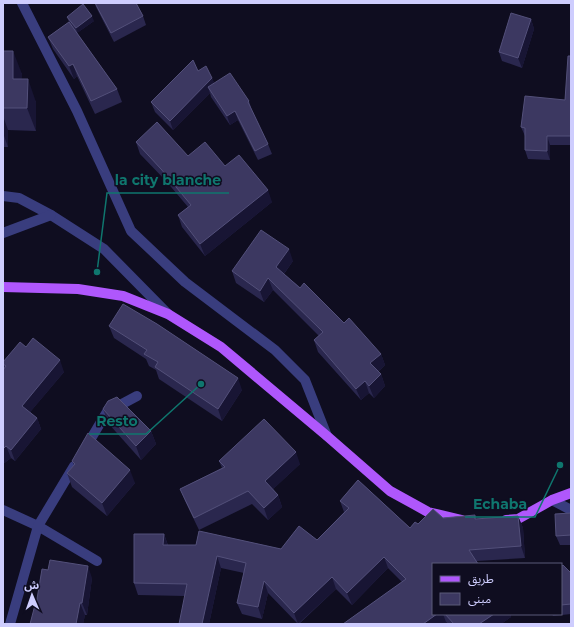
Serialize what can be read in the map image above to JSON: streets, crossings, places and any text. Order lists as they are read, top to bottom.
{
  "places": ["la city blanche", "Resto", "Echaba"],
  "legend": ["طريق", "مبنى"],
  "north": "top"
}
